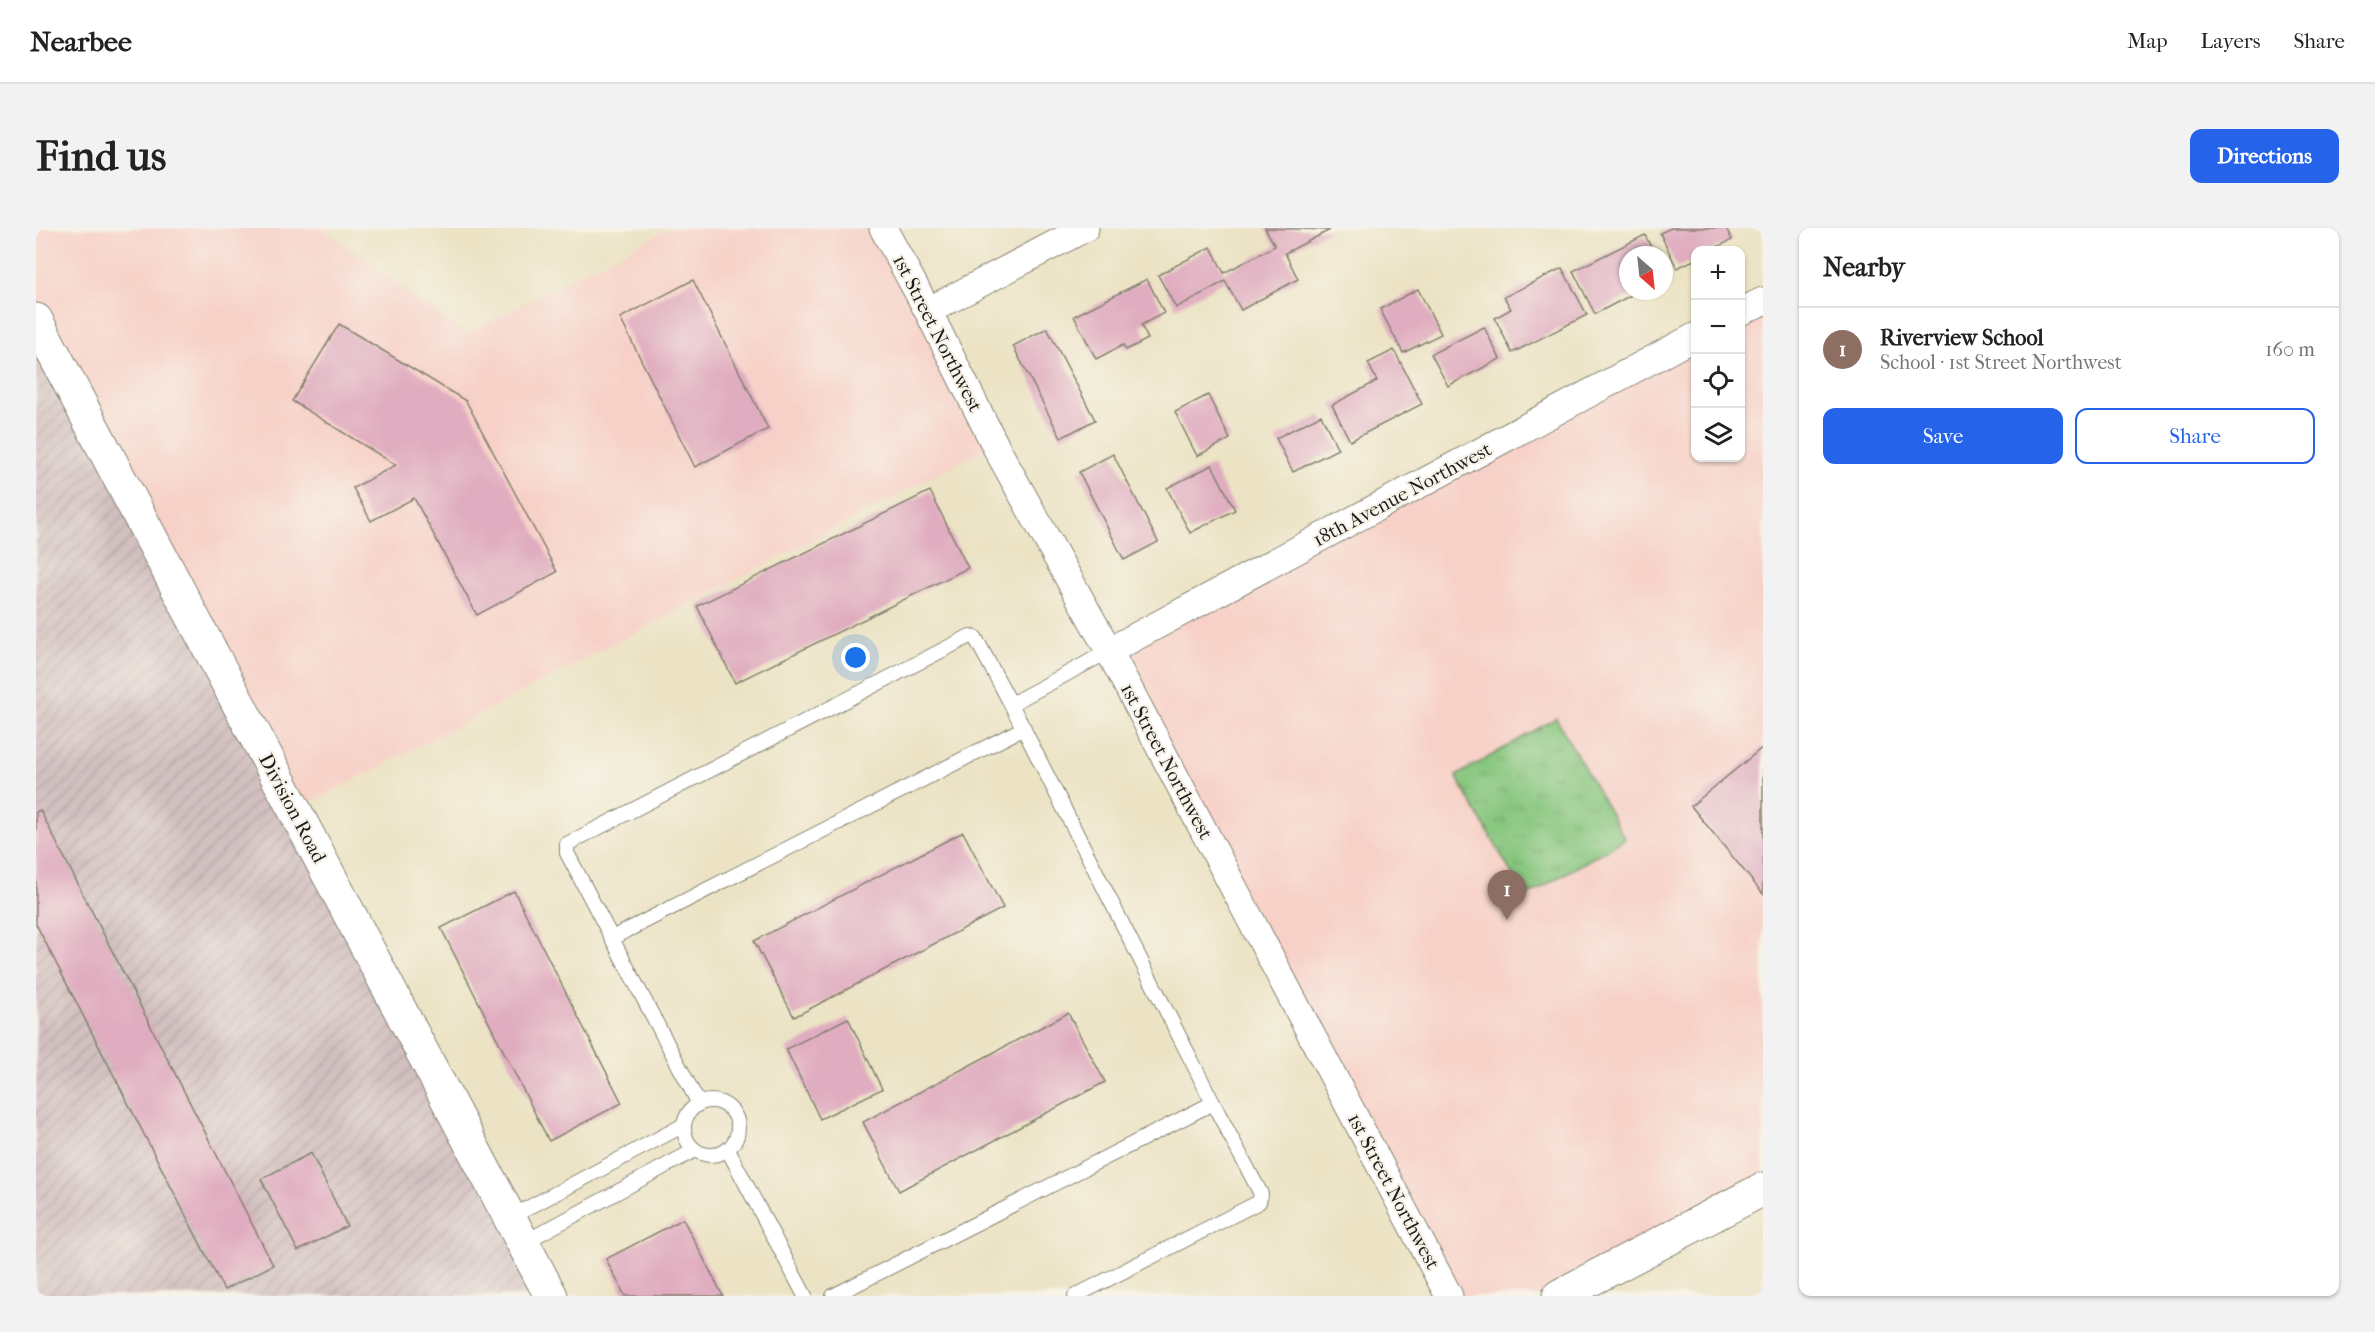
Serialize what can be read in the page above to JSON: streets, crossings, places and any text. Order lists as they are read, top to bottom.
{
  "streets": {
    "street": ["1st Street Northwest", "18th Avenue Northwest", "Division Road"]
  },
  "crossings": [
    ["1st Street Northwest", "18th Avenue Northwest"]
  ],
  "north": "bottom right",
  "page": {
    "header": "Nearbee",
    "nav": ["Map", "Layers", "Share"],
    "buttons": [
      "Directions",
      ["Save", "Share"]
    ],
    "title": "Find us",
    "heading": "Nearby",
    "map_buttons": ["+", "−"],
    "list": [
      {
        "mark": "1",
        "name": "Riverview School",
        "note": "School · 1st Street Northwest",
        "value": "160 m"
      }
    ],
    "pins": "1"
  }
}
